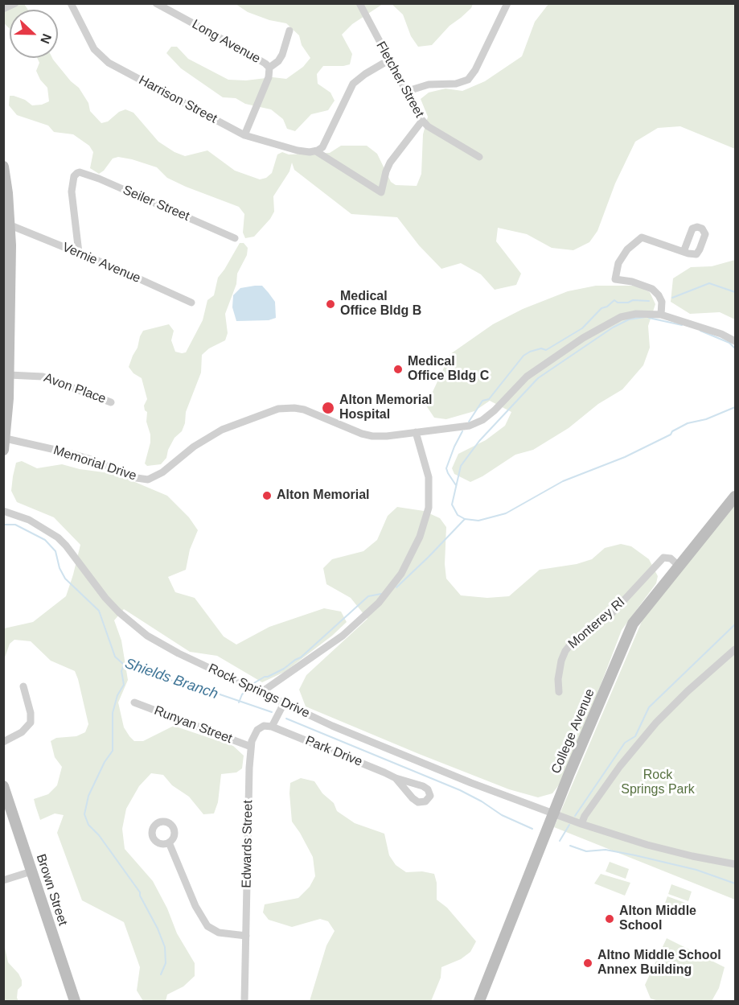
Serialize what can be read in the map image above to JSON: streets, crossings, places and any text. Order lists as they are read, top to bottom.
{
  "streets": {
    "main road": ["College Avenue", "Brown Street"],
    "street": [
      "Long Avenue",
      "Fletcher Street",
      "Harrison Street",
      "Seiler Street",
      "Vernie Avenue",
      "Avon Place",
      "Memorial Drive",
      "Monterey Rl",
      "Rock Springs Drive",
      "Runyan Street",
      "Park Drive",
      "Edwards Street"
    ]
  },
  "crossings": [
    ["Seiler Street", "Vernie Avenue"],
    ["Monterey Rl", "College Avenue"],
    ["Rock Springs Drive", "College Avenue"],
    ["Runyan Street", "Edwards Street"],
    ["Park Drive", "Edwards Street"]
  ],
  "water": ["Shields Branch"],
  "parks": ["Rock Springs Park"],
  "places": [
    "Medical Office Bldg B",
    "Medical Office Bldg C",
    "Alton Memorial Hospital",
    "Alton Memorial",
    "Alton Middle School",
    "Altno Middle School Annex Building"
  ],
  "north": "right"
}
